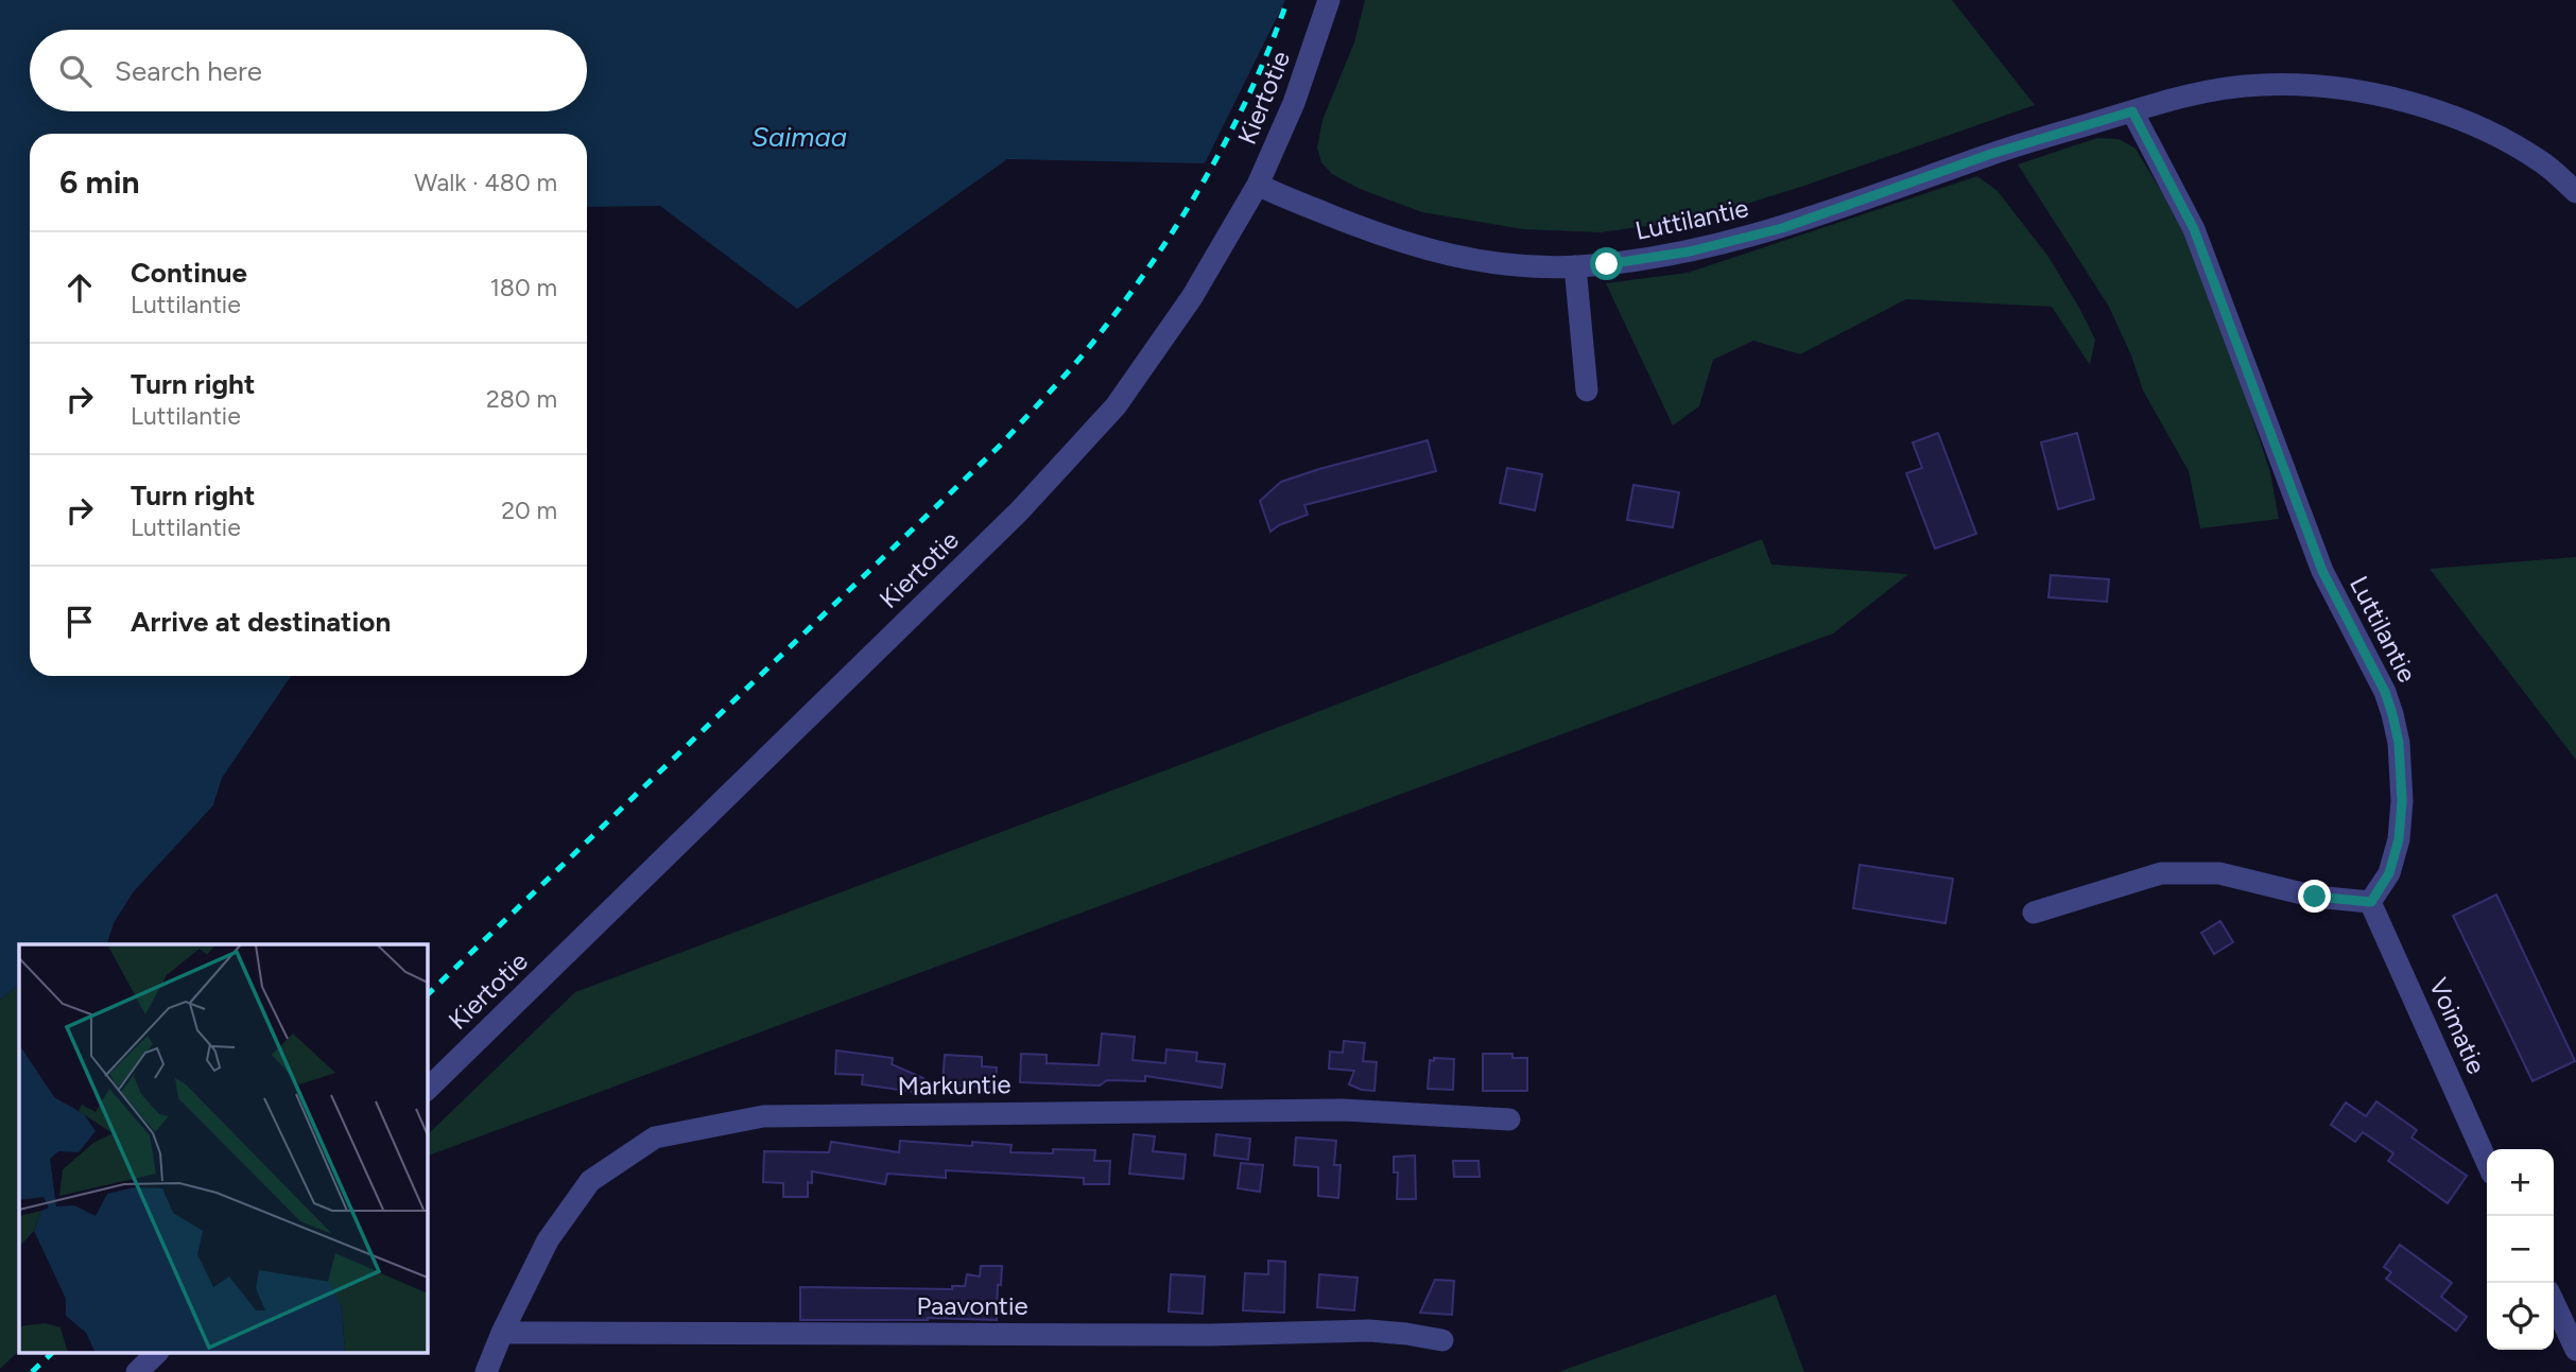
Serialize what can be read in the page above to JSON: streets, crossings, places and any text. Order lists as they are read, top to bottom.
{
  "streets": {
    "street": [
      "Kiertotie",
      "Luttilantie",
      "Voimatie",
      "Markuntie",
      "Paavontie"
    ]
  },
  "crossings": [
    ["Kiertotie", "Luttilantie"],
    ["Luttilantie", "Voimatie"],
    ["Markuntie", "Paavontie"]
  ],
  "water": ["Saimaa"],
  "page": {
    "search": "Search here",
    "heading": ["6 min", "Walk · 480 m"],
    "list": [
      ["Continue", "Luttilantie", "180 m"],
      ["Turn right", "Luttilantie", "280 m"],
      ["Turn right", "Luttilantie", "20 m"],
      "Arrive at destination"
    ],
    "map_buttons": ["+", "−"]
  }
}
